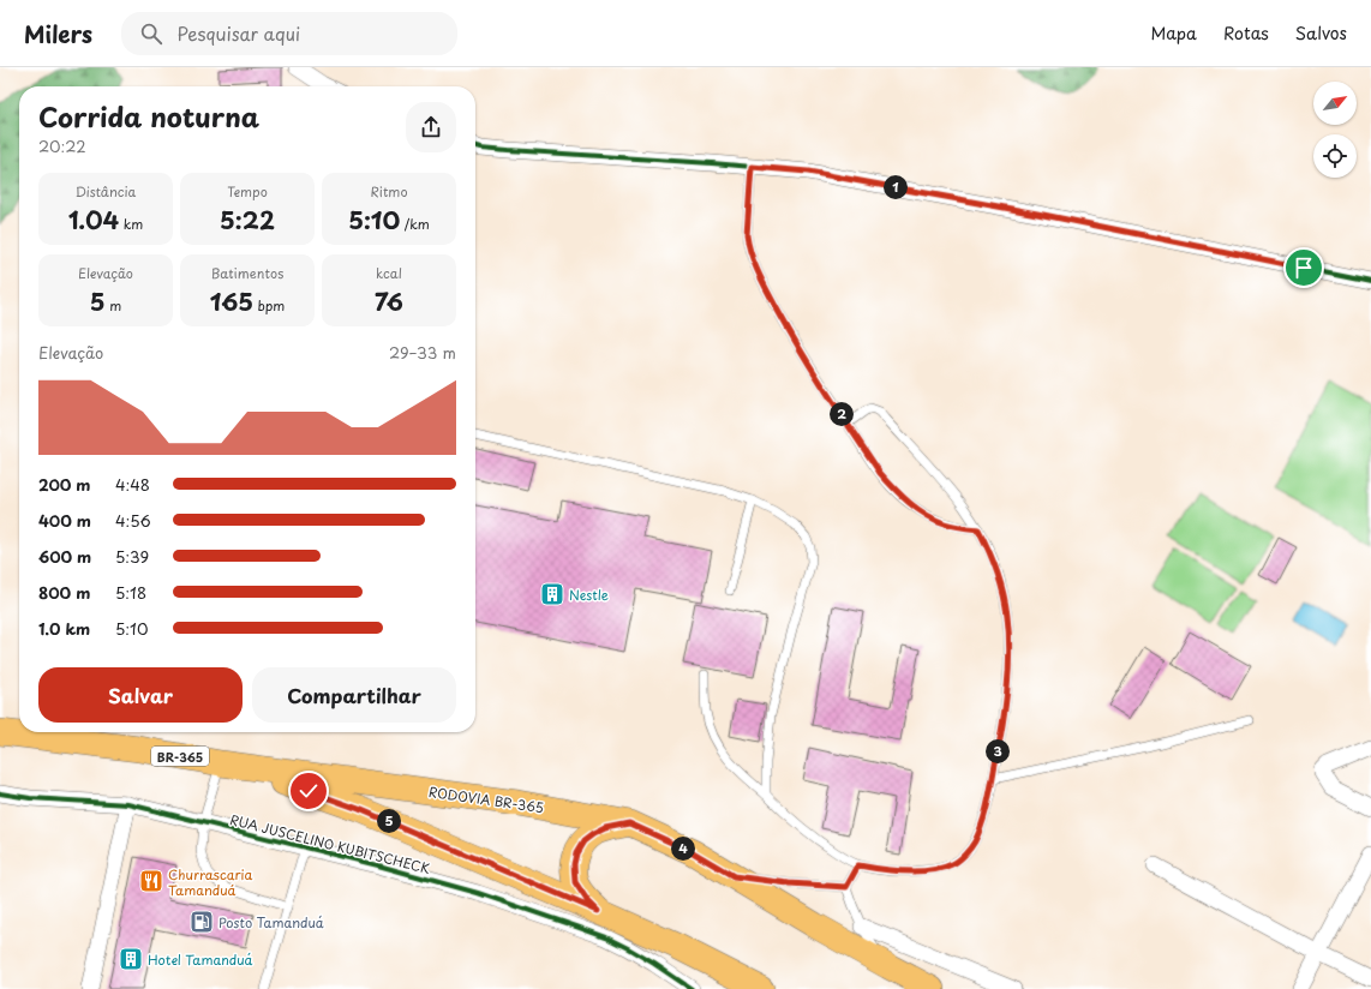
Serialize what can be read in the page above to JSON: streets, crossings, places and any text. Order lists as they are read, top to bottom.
{
  "streets": {
    "main road": ["BR-365", "RODOVIA BR-365"],
    "street": ["RUA JUSCELINO KUBITSCHECK"]
  },
  "crossings": [
    ["BR-365", "RODOVIA BR-365"]
  ],
  "places": {
    "building": ["Nestle", "Hotel Tamanduá"],
    "restaurant": ["Churrascaria Tamanduá"],
    "fuel station": ["Posto Tamanduá"]
  },
  "north": "top right",
  "page": {
    "header": "Milers",
    "search": "Pesquisar aqui",
    "nav": ["Mapa", "Rotas", "Salvos"],
    "heading": ["Corrida noturna", "20:22"],
    "stats": [
      ["Distância", "1.04 km"],
      ["Tempo", "5:22"],
      ["Ritmo", "5:10 /km"],
      ["Elevação", "5 m"],
      ["Batimentos", "165 bpm"],
      ["kcal", "76"]
    ],
    "pins": [
      "1",
      "2",
      "3",
      "5",
      "4"
    ],
    "chart": ["Elevação", "29–33 m"],
    "list": [
      {
        "name": "200 m",
        "note": "4:48"
      },
      {
        "name": "400 m",
        "note": "4:56"
      },
      {
        "name": "600 m",
        "note": "5:39"
      },
      {
        "name": "800 m",
        "note": "5:18"
      },
      {
        "name": "1.0 km",
        "note": "5:10"
      }
    ],
    "buttons": ["Salvar", "Compartilhar"]
  }
}
